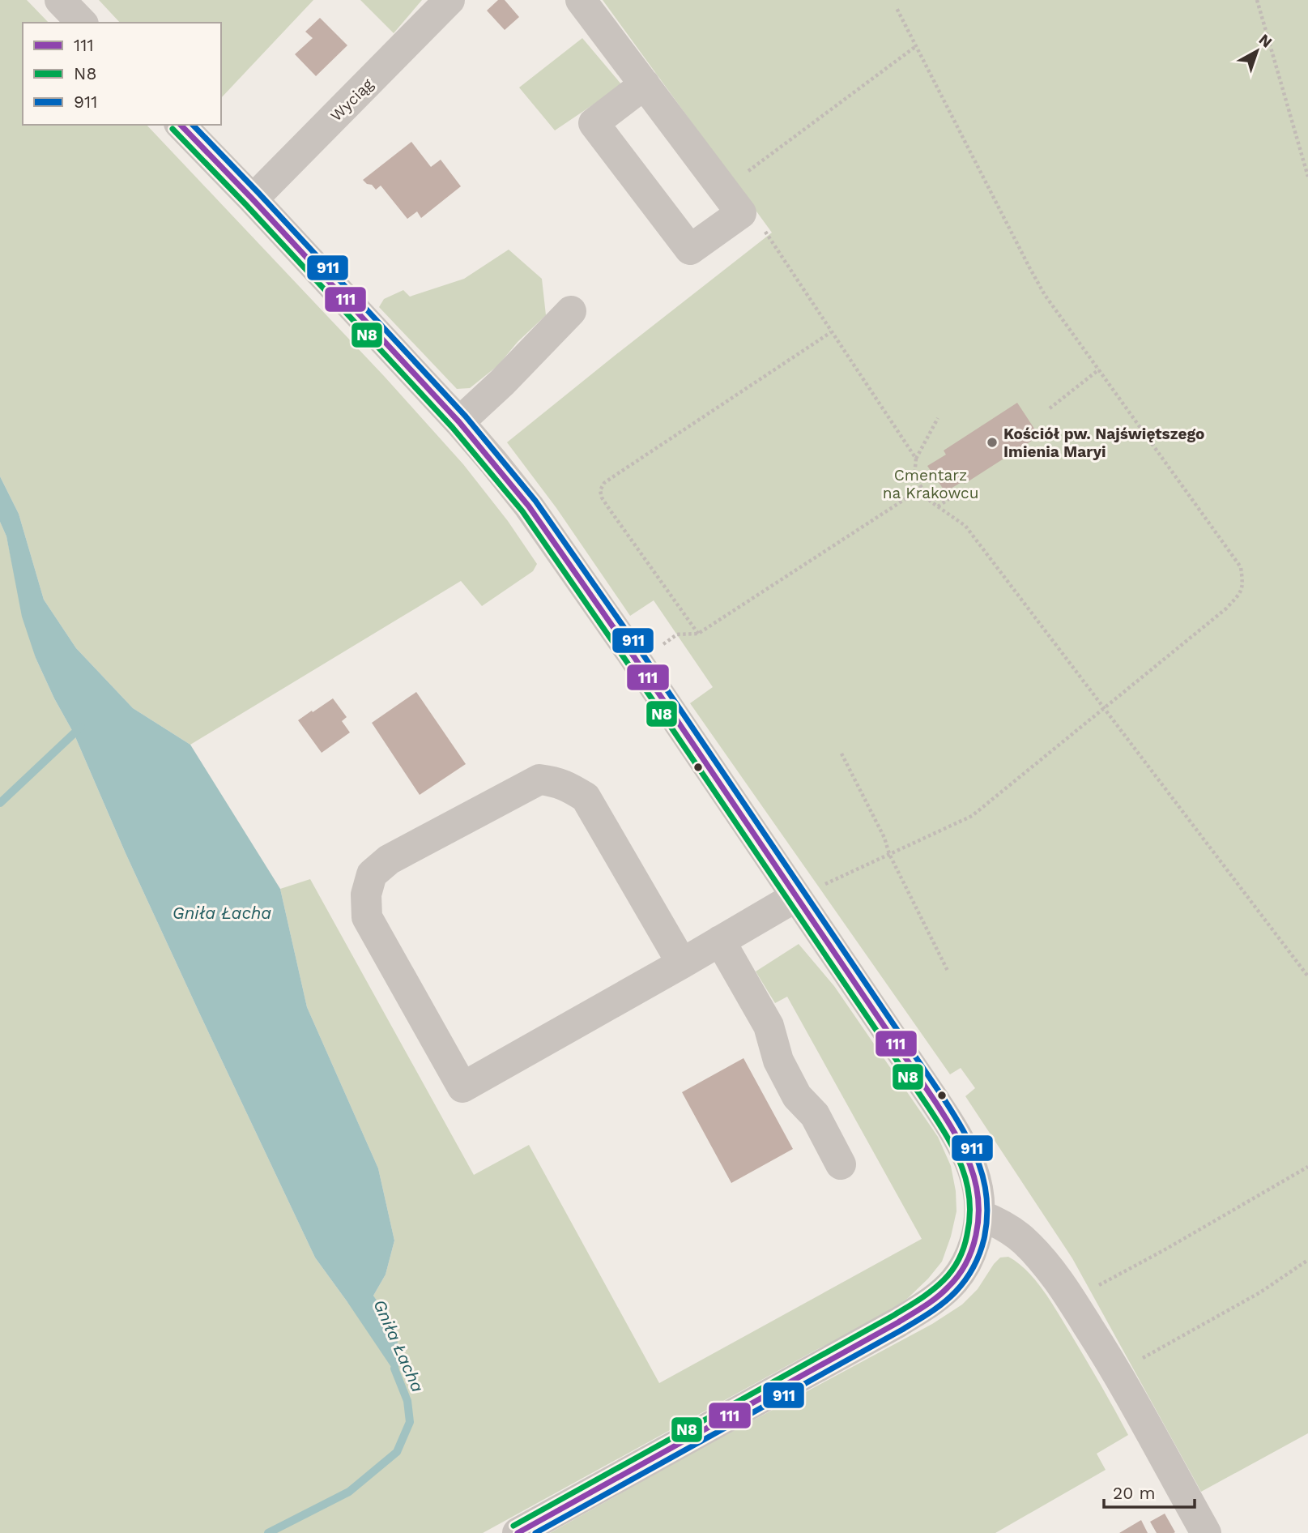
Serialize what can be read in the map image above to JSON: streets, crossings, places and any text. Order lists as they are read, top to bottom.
{
  "streets": {
    "street": ["Wyciąg"]
  },
  "water": ["Gniła Łacha"],
  "parks": ["Cmentarz na Krakowcu"],
  "places": ["Kościół pw. Najświętszego Imienia Maryi"],
  "lines": ["transit line 111", "transit line 911", "transit line N8"],
  "legend": ["111", "N8", "911"],
  "scale_bar": "20 m",
  "north": "top right"
}
